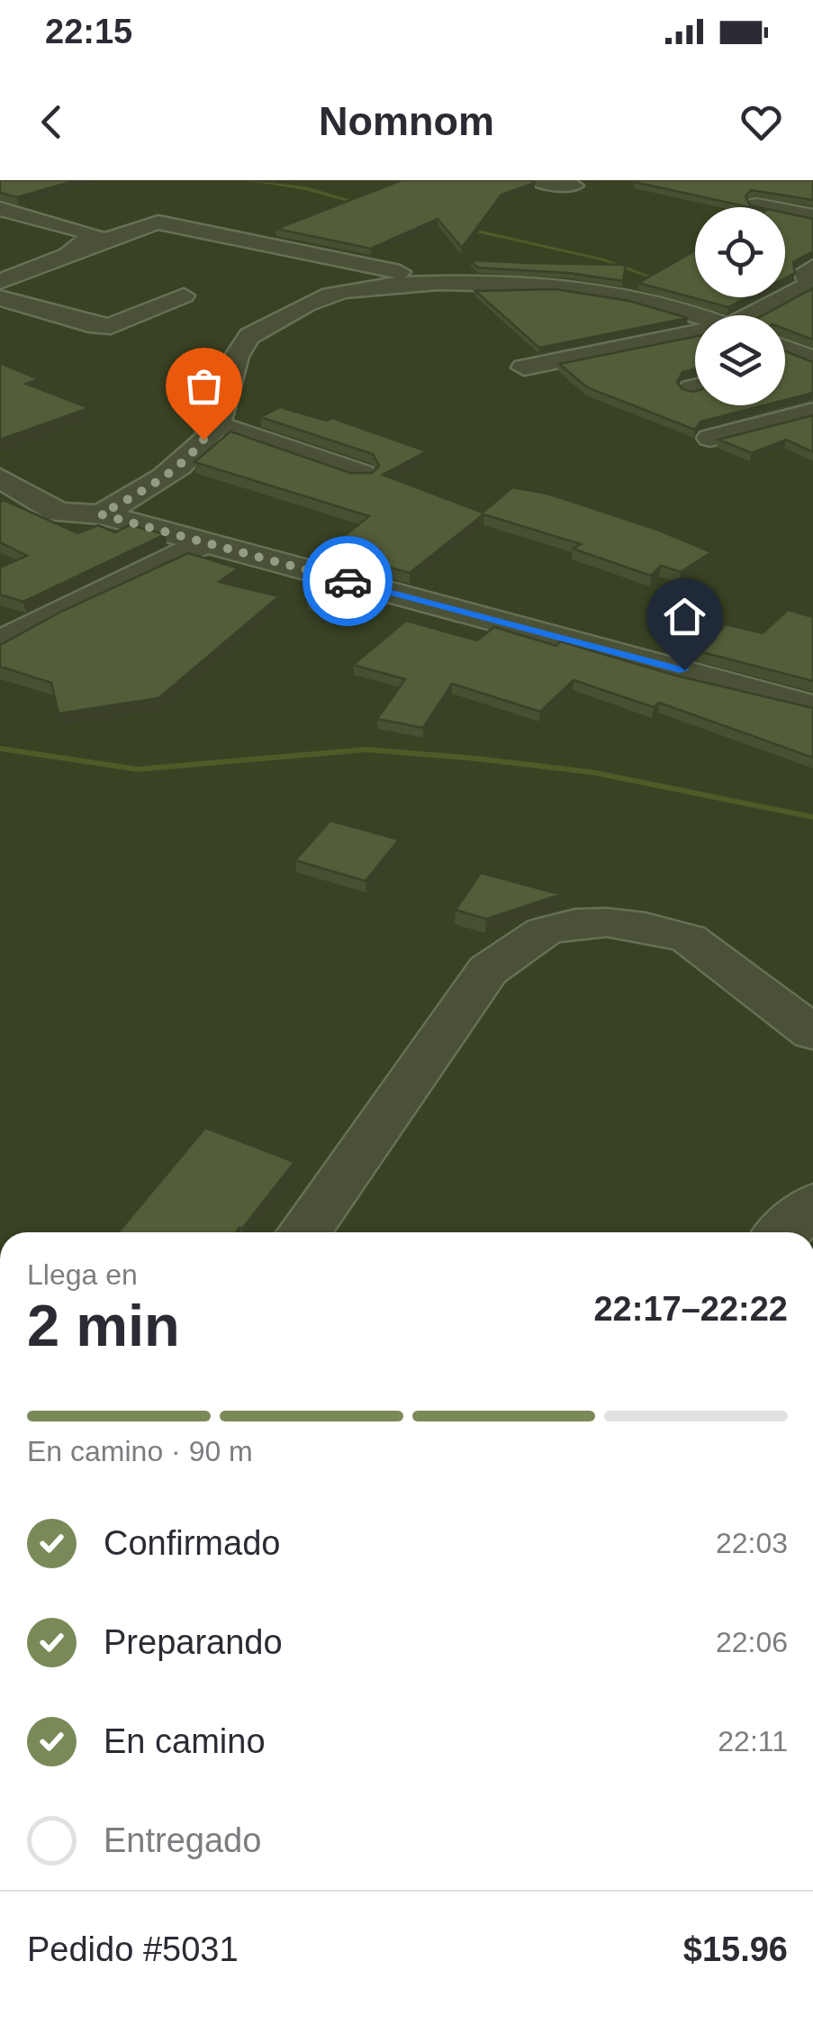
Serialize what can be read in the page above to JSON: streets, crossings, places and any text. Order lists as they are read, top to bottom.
{
  "page": {
    "status": "22:15",
    "header": "Nomnom",
    "heading": ["2 min", "Llega en", "22:17–22:22"],
    "panel": ["Pedido #5031", "$15.96"],
    "bar": "En camino · 90 m",
    "list": [
      ["Confirmado", "22:03"],
      ["Preparando", "22:06"],
      ["En camino", "22:11"],
      "Entregado"
    ]
  }
}
